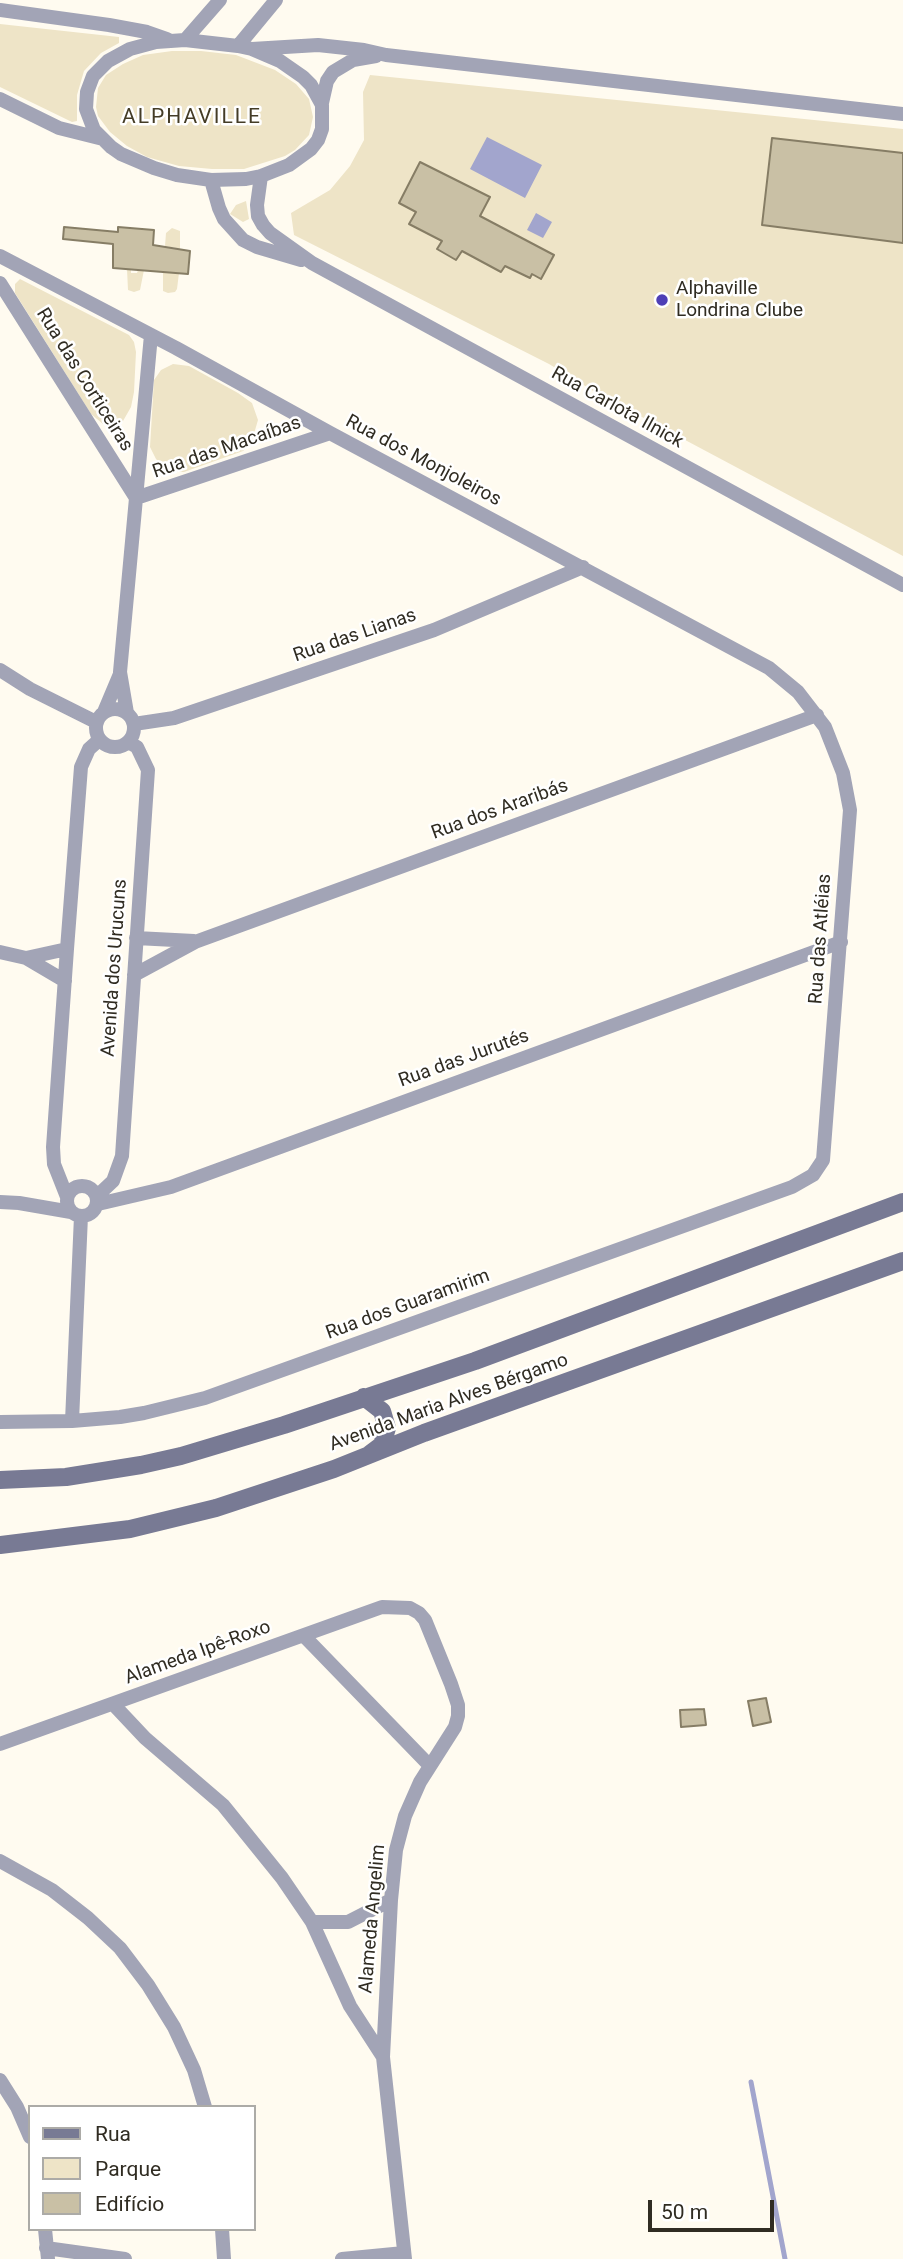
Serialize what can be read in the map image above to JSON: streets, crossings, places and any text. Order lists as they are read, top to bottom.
{
  "streets": {
    "street": [
      "Rua das Corticeiras",
      "Rua Carlota Ilnick",
      "Rua das Macaíbas",
      "Rua dos Monjoleiros",
      "Rua das Lianas",
      "Rua dos Araribás",
      "Rua das Atléias",
      "Avenida dos Urucuns",
      "Rua das Jurutés",
      "Rua dos Guaramirim",
      "Avenida Maria Alves Bérgamo",
      "Alameda Ipê-Roxo",
      "Alameda Angelim"
    ]
  },
  "crossings": [
    ["Rua das Corticeiras", "Rua das Macaíbas"],
    ["Rua das Macaíbas", "Rua dos Monjoleiros"],
    ["Rua dos Monjoleiros", "Rua das Lianas"],
    ["Rua dos Monjoleiros", "Rua dos Araribás"],
    ["Rua dos Monjoleiros", "Rua das Atléias"],
    ["Rua das Lianas", "Avenida dos Urucuns"],
    ["Rua dos Araribás", "Rua das Atléias"],
    ["Rua dos Araribás", "Avenida dos Urucuns"],
    ["Rua das Atléias", "Rua das Jurutés"],
    ["Rua das Atléias", "Rua dos Guaramirim"],
    ["Avenida dos Urucuns", "Rua das Jurutés"],
    ["Alameda Ipê-Roxo", "Alameda Angelim"]
  ],
  "districts": ["ALPHAVILLE"],
  "places": ["Alphaville Londrina Clube"],
  "legend": ["Rua", "Parque", "Edifício"],
  "scale_bar": "50 m"
}
